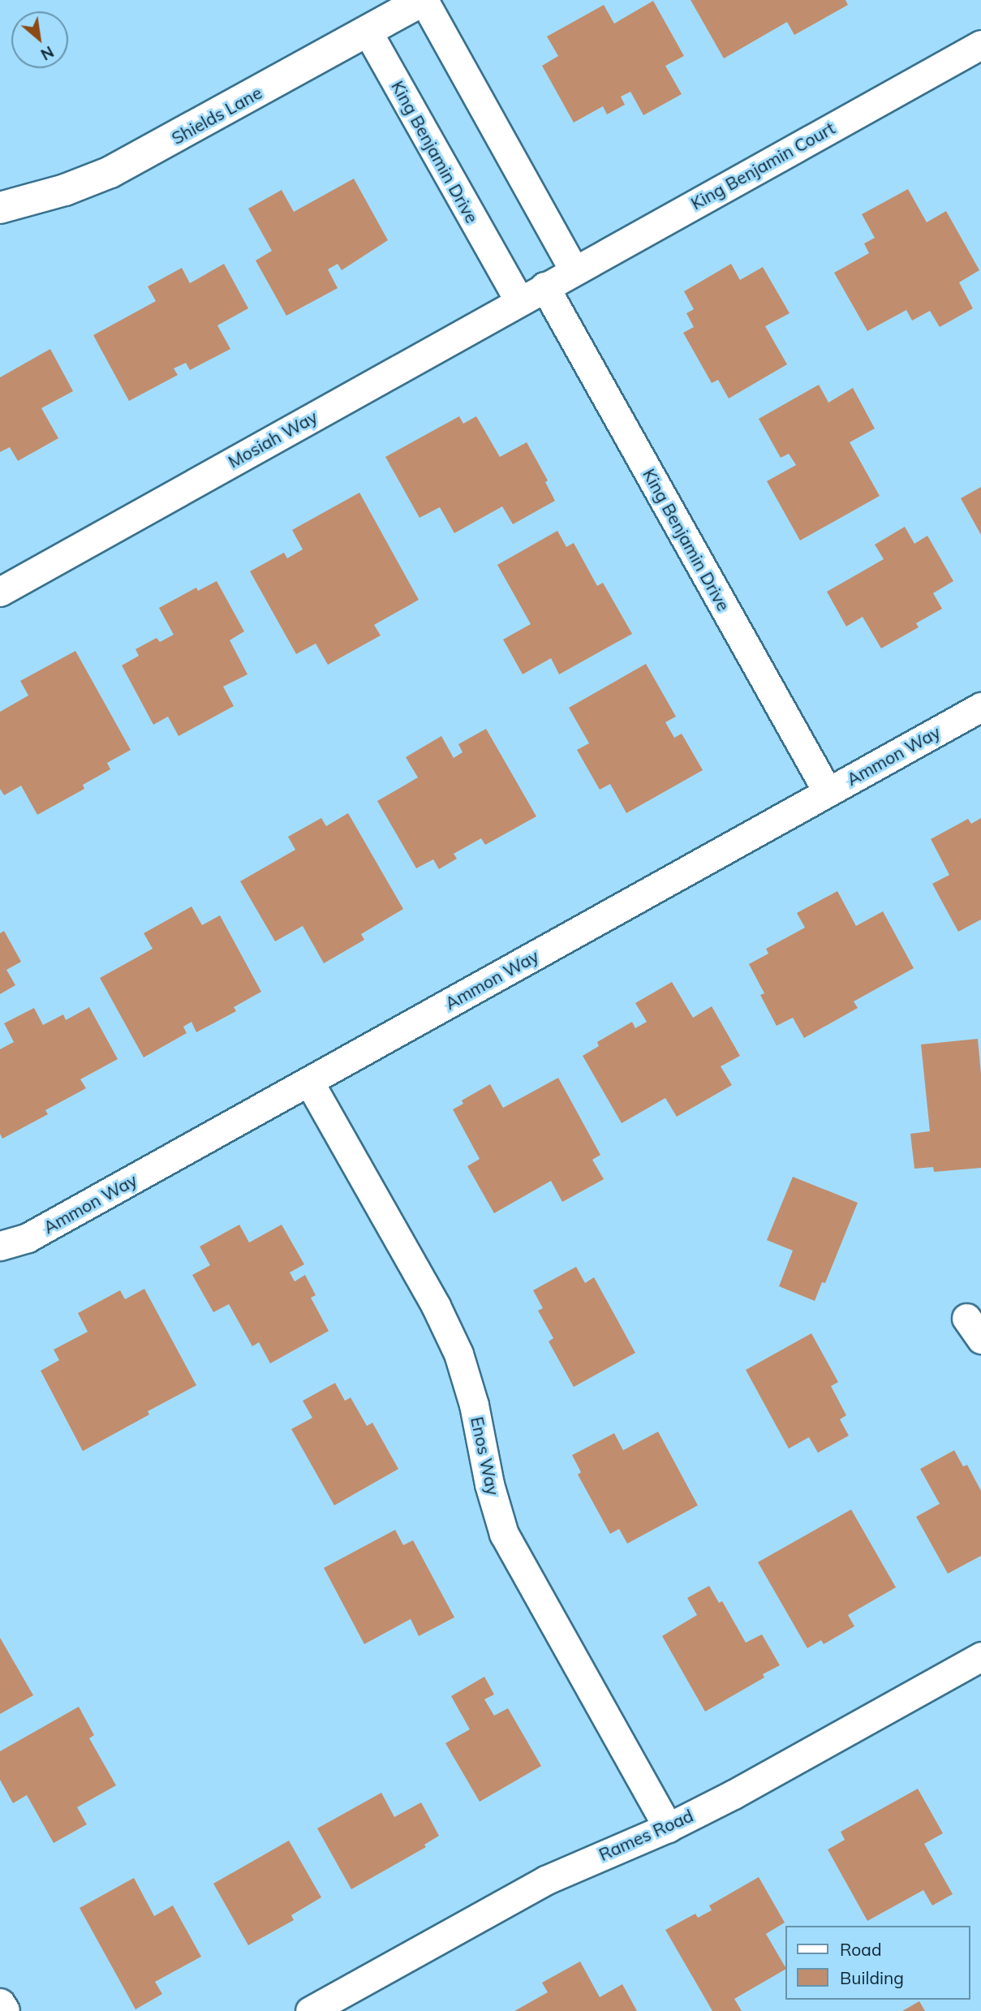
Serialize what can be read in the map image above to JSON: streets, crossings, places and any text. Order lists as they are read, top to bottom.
{
  "streets": {
    "main road": ["Shields Lane"],
    "street": [
      "King Benjamin Drive",
      "King Benjamin Court",
      "Mosiah Way",
      "Ammon Way",
      "Enos Way",
      "Rames Road"
    ]
  },
  "crossings": [
    ["Shields Lane", "King Benjamin Drive"],
    ["King Benjamin Drive", "King Benjamin Court"],
    ["King Benjamin Drive", "Mosiah Way"],
    ["King Benjamin Drive", "Ammon Way"],
    ["King Benjamin Court", "Mosiah Way"],
    ["Ammon Way", "Enos Way"],
    ["Enos Way", "Rames Road"]
  ],
  "legend": ["Road", "Building"],
  "north": "bottom right"
}
